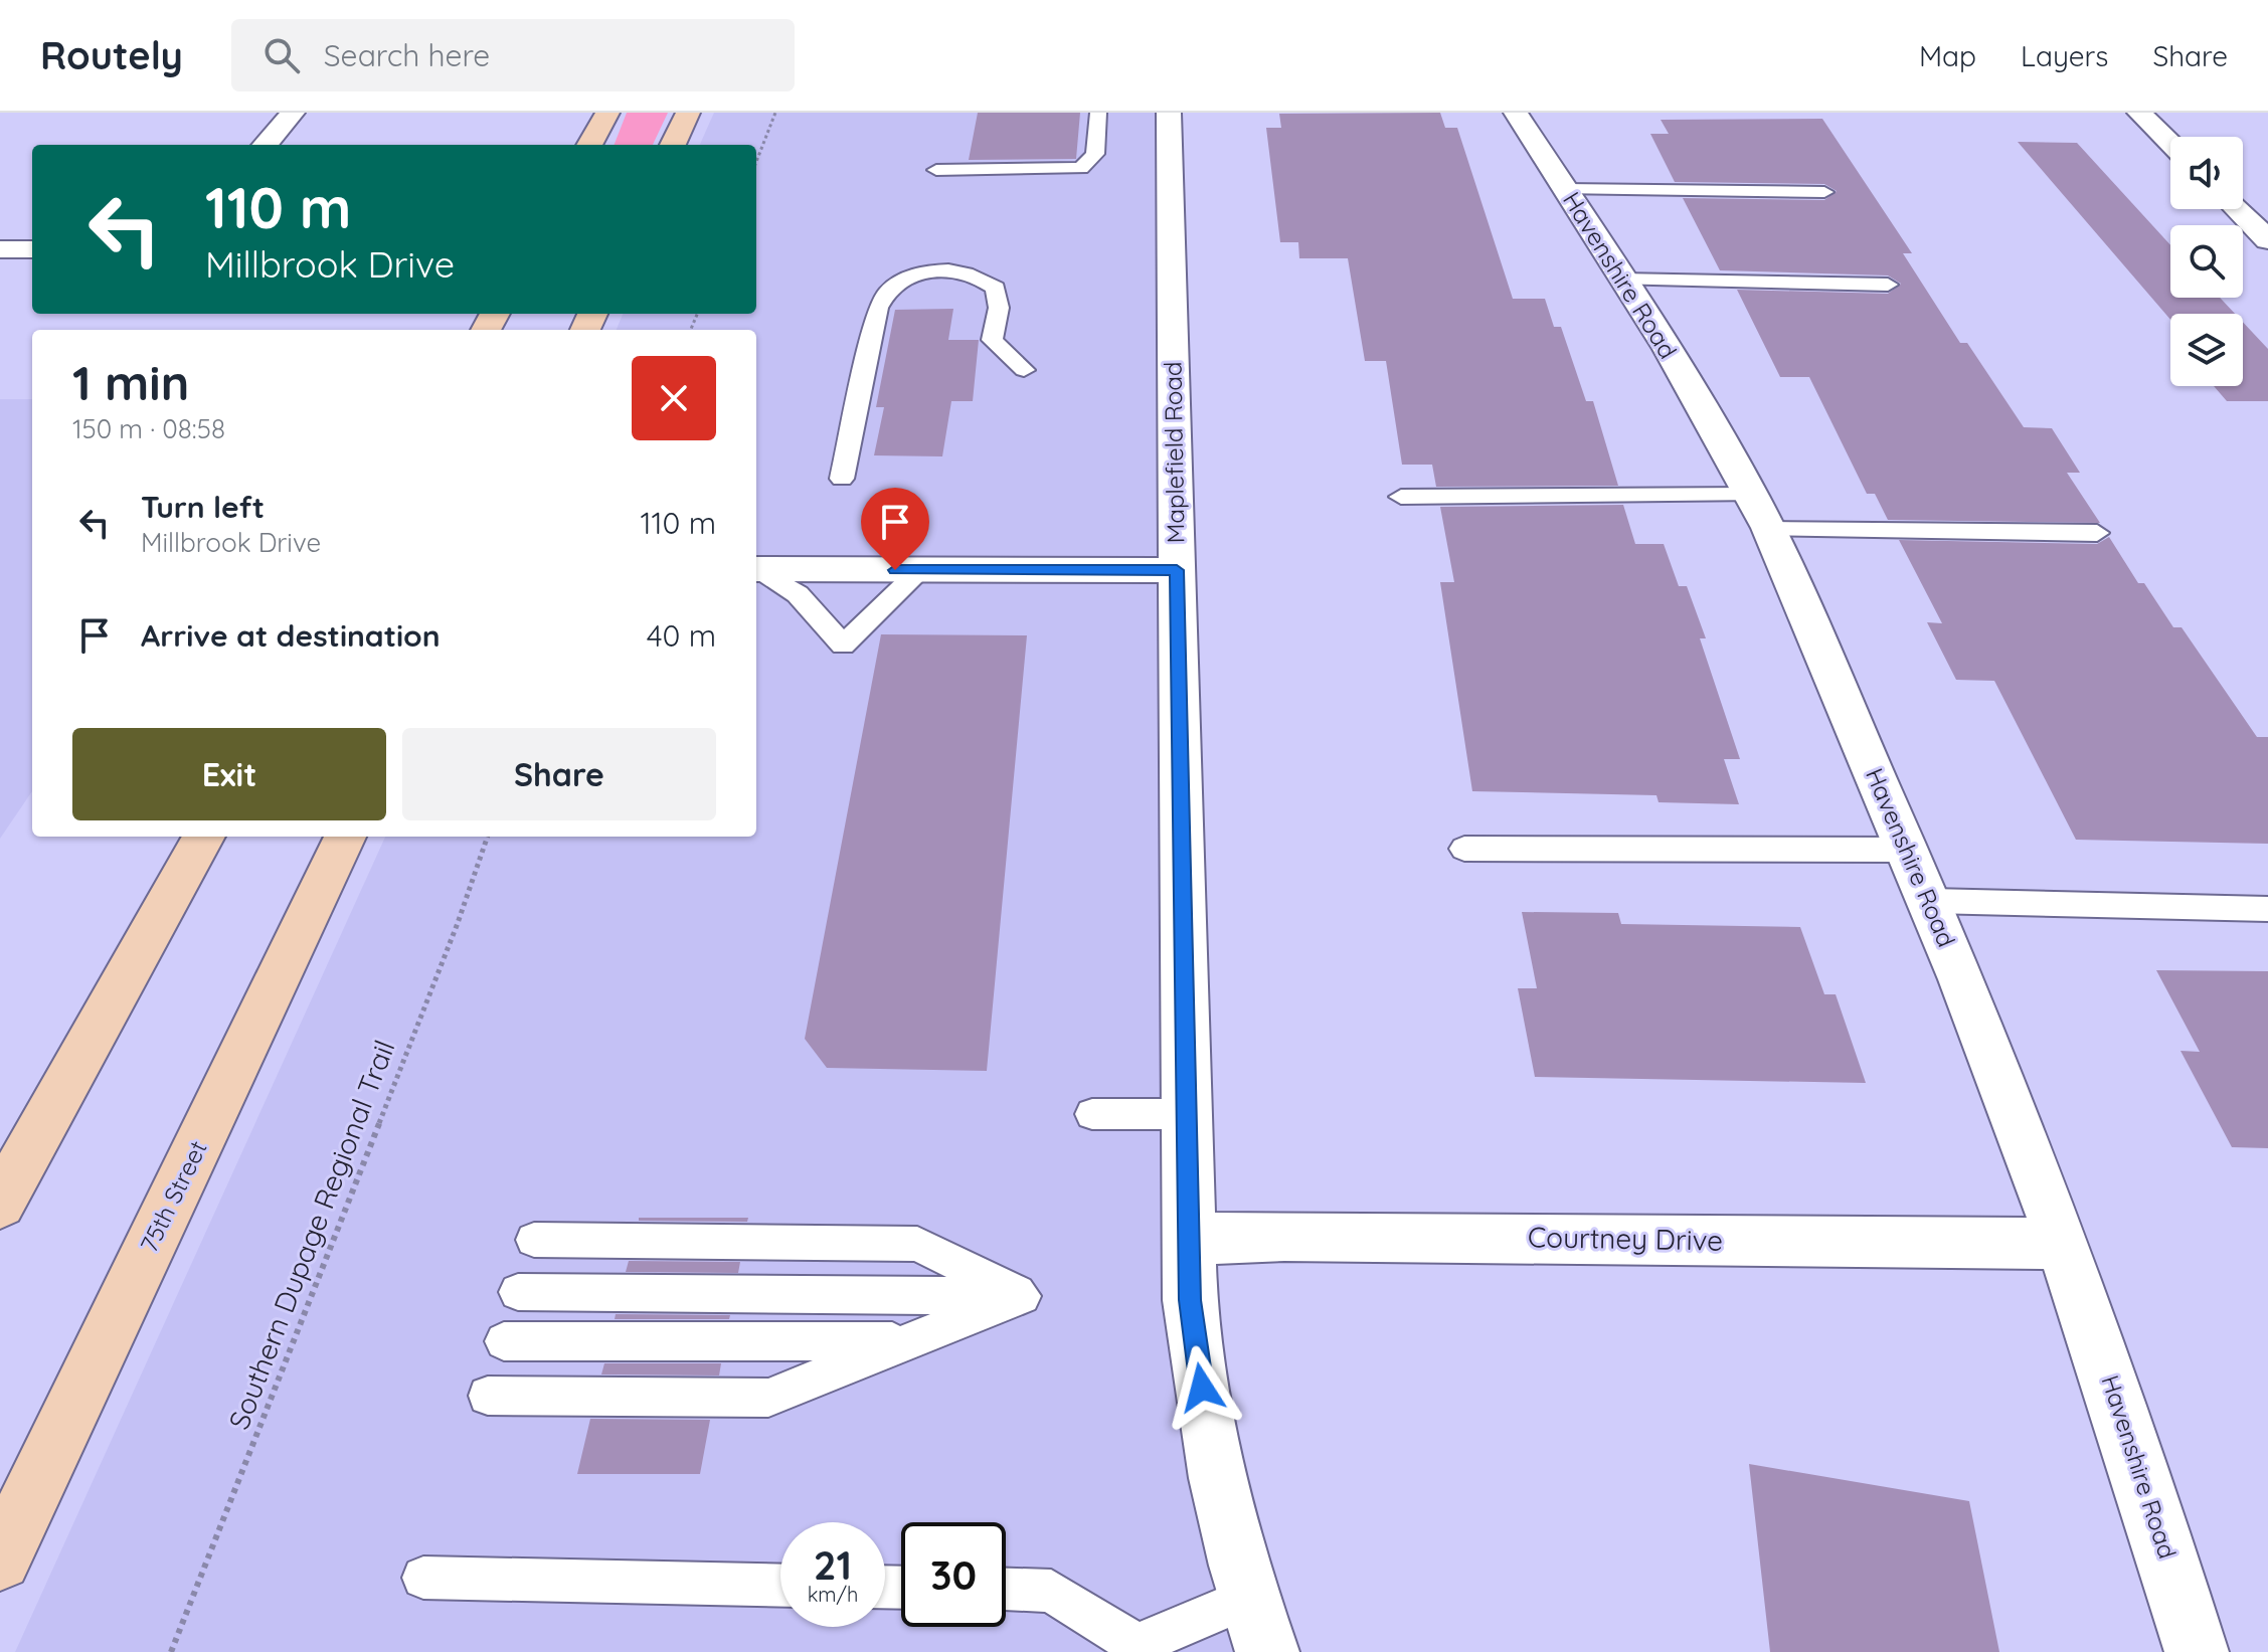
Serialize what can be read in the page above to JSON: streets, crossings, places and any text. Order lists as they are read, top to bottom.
{
  "streets": {
    "main road": ["75th Street"],
    "street": ["Havenshire Road", "Maplefield Road", "Courtney Drive"],
    "path": ["Southern Dupage Regional Trail"]
  },
  "crossings": [
    ["Havenshire Road", "Courtney Drive"],
    ["Maplefield Road", "Courtney Drive"]
  ],
  "page": {
    "header": "Routely",
    "search": "Search here",
    "nav": ["Map", "Layers", "Share"],
    "turn": ["110 m", "Millbrook Drive"],
    "heading": ["1 min", "150 m · 08:58"],
    "list": [
      {
        "name": "Turn left",
        "note": "Millbrook Drive",
        "value": "110 m"
      },
      {
        "name": "Arrive at destination",
        "value": "40 m"
      }
    ],
    "buttons": ["Exit", "Share"],
    "speed": "21 km/h",
    "limit": "30"
  }
}
